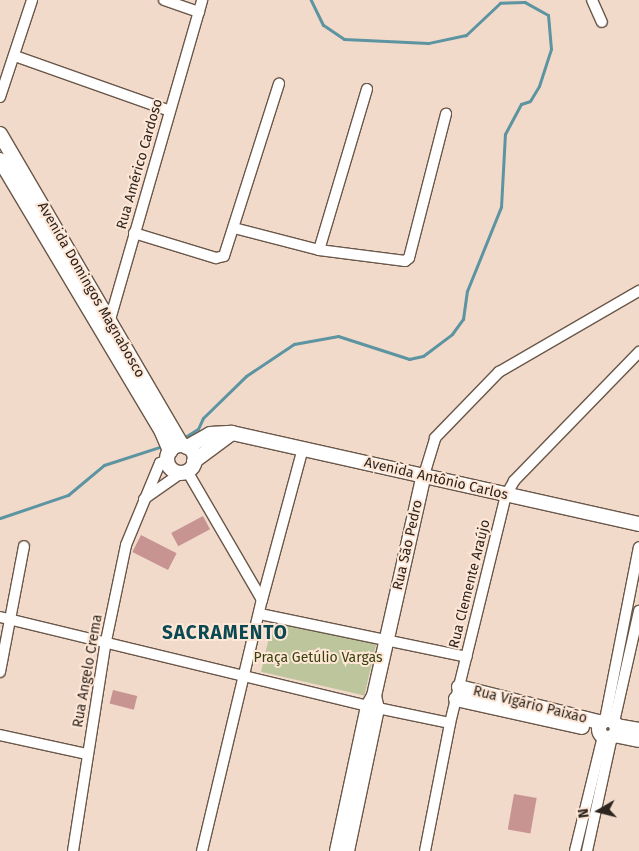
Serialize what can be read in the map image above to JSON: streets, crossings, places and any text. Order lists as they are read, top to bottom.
{
  "streets": {
    "main road": [
      "Avenida Domingos Magnabosco",
      "Avenida Antônio Carlos",
      "Rua São Pedro",
      "Rua Vigário Paixão"
    ],
    "street": ["Rua Américo Cardoso", "Rua Clemente Araújo", "Rua Angelo Crema"]
  },
  "crossings": [
    ["Rua Américo Cardoso", "Avenida Domingos Magnabosco"],
    ["Avenida Domingos Magnabosco", "Avenida Antônio Carlos"],
    ["Avenida Domingos Magnabosco", "Rua Angelo Crema"],
    ["Avenida Antônio Carlos", "Rua São Pedro"],
    ["Avenida Antônio Carlos", "Rua Clemente Araújo"],
    ["Avenida Antônio Carlos", "Rua Angelo Crema"],
    ["Rua Clemente Araújo", "Rua Vigário Paixão"]
  ],
  "districts": ["SACRAMENTO"],
  "parks": ["Praça Getúlio Vargas"],
  "north": "left"
}
